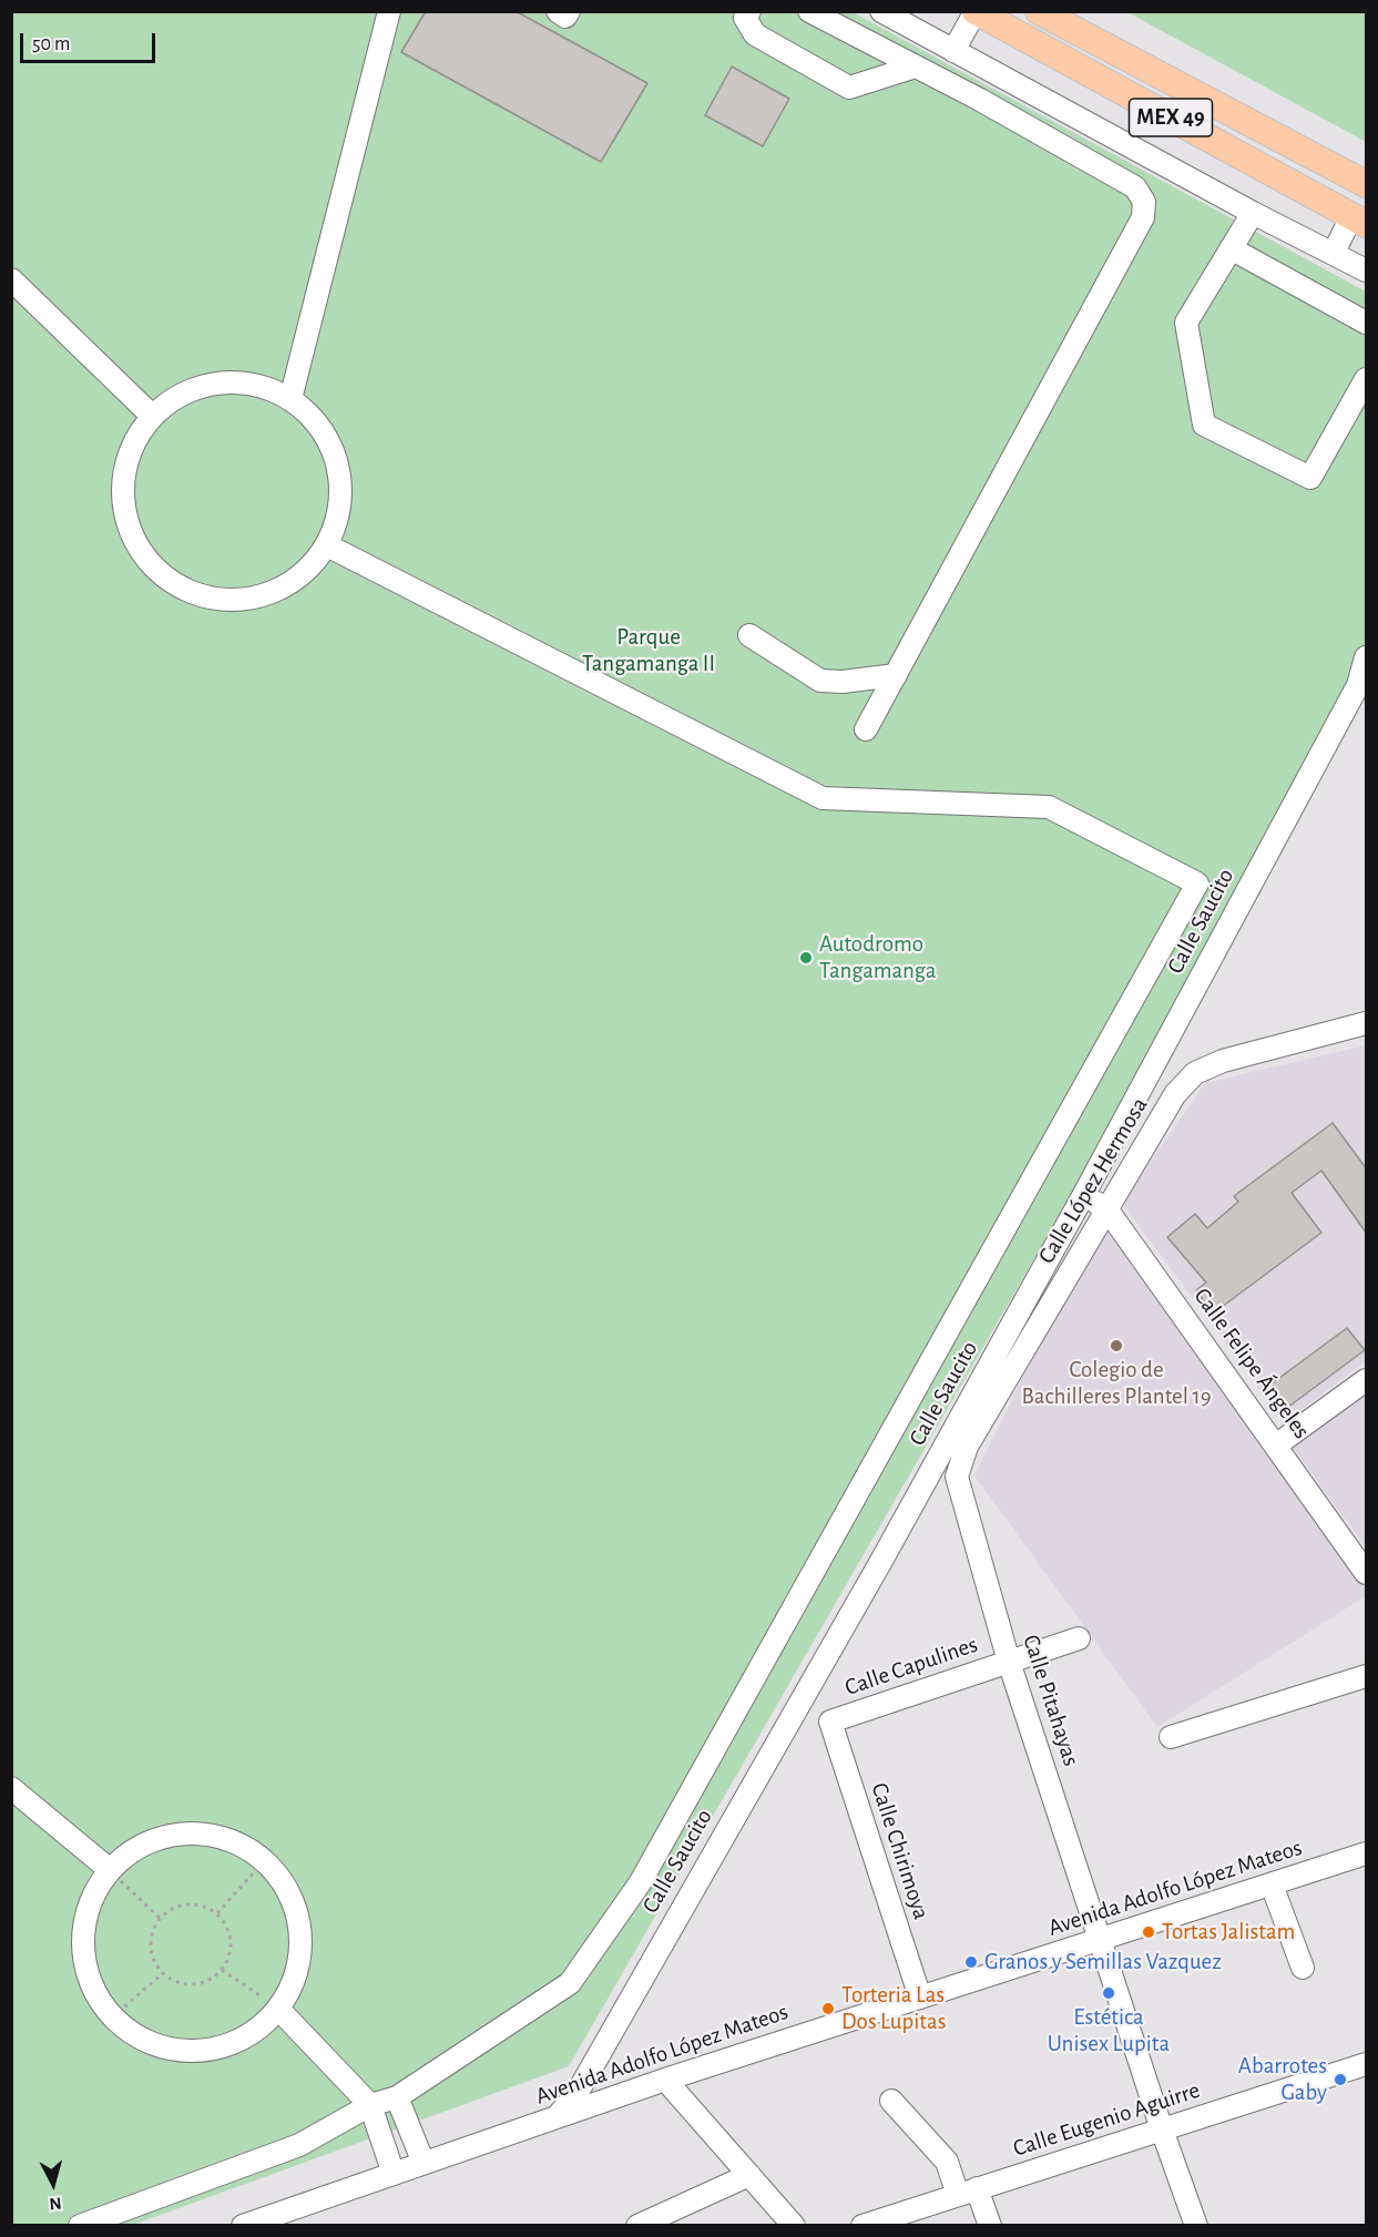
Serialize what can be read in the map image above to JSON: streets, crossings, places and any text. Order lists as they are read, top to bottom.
{
  "streets": {
    "main road": ["MEX 49"],
    "street": [
      "Calle Saucito",
      "Calle López Hermosa",
      "Calle Felipe Ángeles",
      "Calle Capulines",
      "Calle Pitahayas",
      "Calle Chirimoya",
      "Avenida Adolfo López Mateos",
      "Calle Eugenio Aguirre"
    ]
  },
  "crossings": [
    ["Calle Saucito", "Calle Felipe Ángeles"],
    ["Calle Saucito", "Avenida Adolfo López Mateos"],
    ["Calle López Hermosa", "Calle Felipe Ángeles"],
    ["Calle López Hermosa", "Calle Pitahayas"],
    ["Calle Capulines", "Calle Pitahayas"],
    ["Calle Capulines", "Calle Chirimoya"],
    ["Calle Pitahayas", "Avenida Adolfo López Mateos"],
    ["Calle Pitahayas", "Calle Eugenio Aguirre"],
    ["Calle Chirimoya", "Avenida Adolfo López Mateos"]
  ],
  "parks": ["Parque Tangamanga II"],
  "places": [
    "Autodromo Tangamanga",
    "Colegio de Bachilleres Plantel 19",
    "Tortas Jalistam",
    "Granos y Semillas Vazquez",
    "Estética Unisex Lupita",
    "Torteria Las Dos Lupitas",
    "Abarrotes Gaby"
  ],
  "scale_bar": "50 m",
  "north": "bottom"
}
